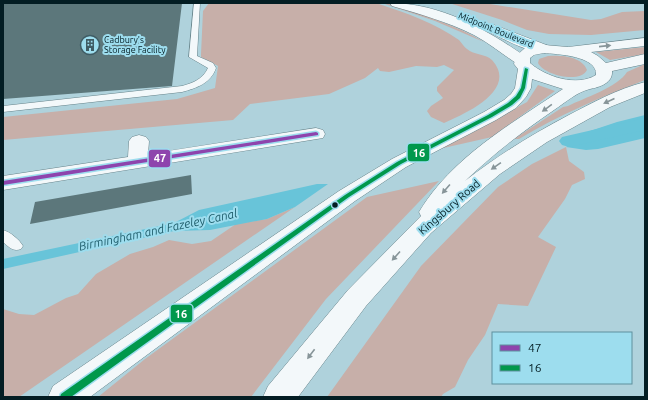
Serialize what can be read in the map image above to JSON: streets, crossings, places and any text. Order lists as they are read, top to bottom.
{
  "streets": {
    "main road": ["Midpoint Boulevard", "Kingsbury Road"]
  },
  "water": ["Birmingham and Fazeley Canal"],
  "places": {
    "building": ["Cadbury's Storage Facility"]
  },
  "lines": ["transit line 16", "transit line 47"],
  "legend": ["47", "16"]
}
